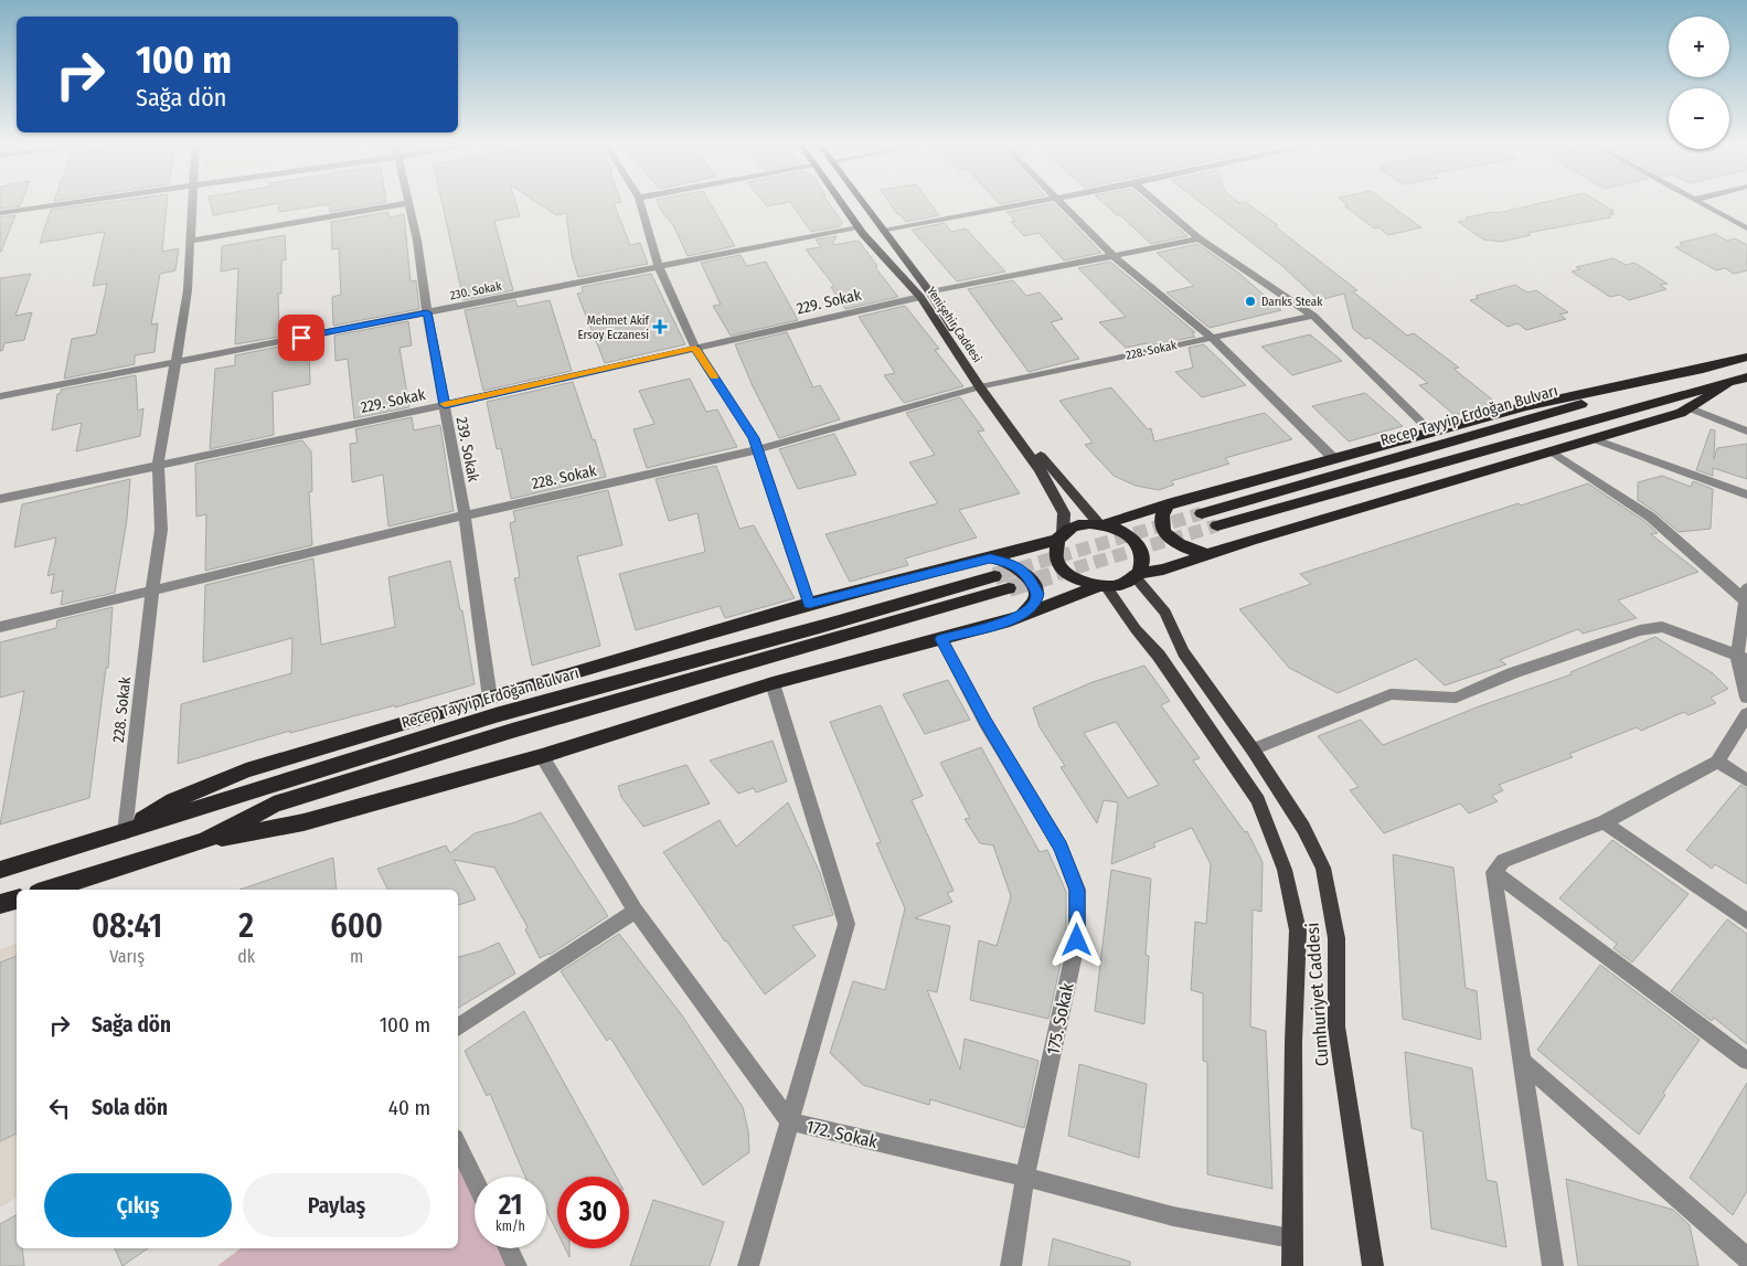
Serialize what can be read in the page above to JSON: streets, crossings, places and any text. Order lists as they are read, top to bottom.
{
  "streets": {
    "highway": ["Recep Tayyip Erdoğan Bulvarı"],
    "main road": ["Yenişehir Caddesi", "Cumhuriyet Caddesi"],
    "street": [
      "230. Sokak",
      "229. Sokak",
      "228. Sokak",
      "239. Sokak",
      "175. Sokak",
      "172. Sokak"
    ]
  },
  "crossings": [
    ["230. Sokak", "Yenişehir Caddesi"],
    ["230. Sokak", "228. Sokak"],
    ["230. Sokak", "239. Sokak"],
    ["229. Sokak", "Yenişehir Caddesi"],
    ["229. Sokak", "228. Sokak"],
    ["229. Sokak", "239. Sokak"],
    ["Yenişehir Caddesi", "228. Sokak"],
    ["Yenişehir Caddesi", "Cumhuriyet Caddesi"],
    ["228. Sokak", "Recep Tayyip Erdoğan Bulvarı"],
    ["228. Sokak", "239. Sokak"],
    ["Cumhuriyet Caddesi", "172. Sokak"],
    ["175. Sokak", "172. Sokak"]
  ],
  "places": {
    "other": ["Darıks Steak"],
    "health": ["Mehmet Akif Ersoy Eczanesi"]
  },
  "page": {
    "map_buttons": ["+", "−"],
    "turn": ["100 m", "Sağa dön"],
    "eta": [
      "08:41",
      "Varış",
      "2",
      "dk",
      "600",
      "m"
    ],
    "list": [
      {
        "name": "Sağa dön",
        "value": "100 m"
      },
      {
        "name": "Sola dön",
        "value": "40 m"
      }
    ],
    "buttons": ["Çıkış", "Paylaş"],
    "speed": "21 km/h",
    "limit": "30"
  }
}
